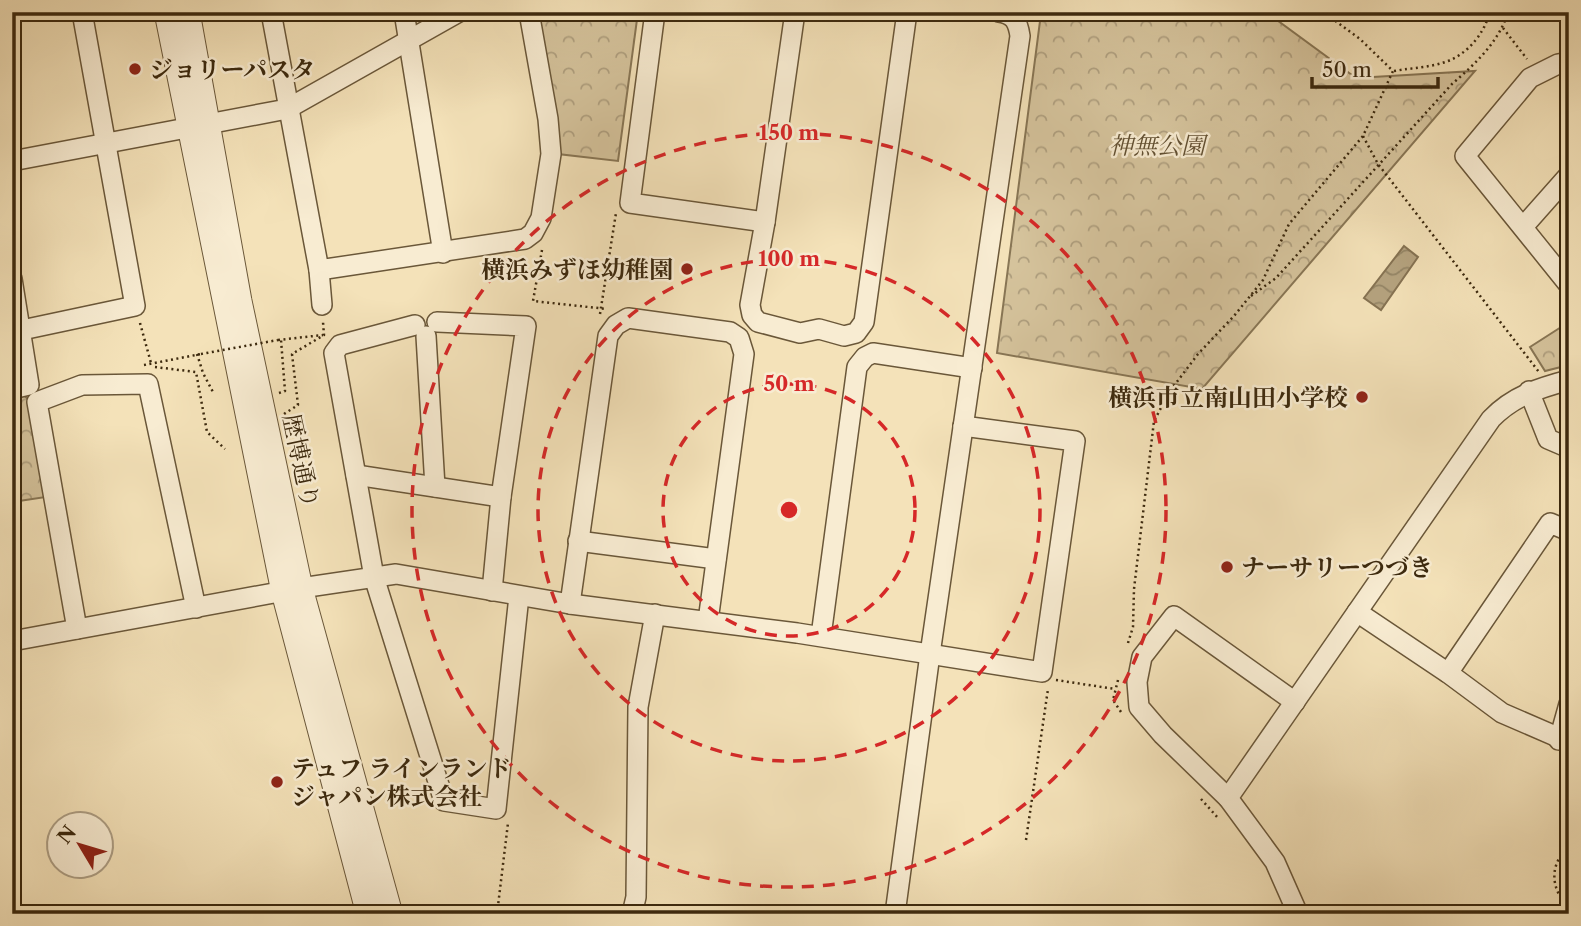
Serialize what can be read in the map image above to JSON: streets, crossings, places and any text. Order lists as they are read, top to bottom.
{
  "streets": {
    "street": ["歴博通り"]
  },
  "parks": ["神無公園"],
  "places": [
    "ジョリーパスタ",
    "横浜みずほ幼稚園",
    "横浜市立南山田小学校",
    "ナーサリーつづき",
    "テュフ ラインランド ジャパン株式会社"
  ],
  "scale_bar": "50 m",
  "north": "top left",
  "rings": ["150 m", "100 m", "50 m"]
}
